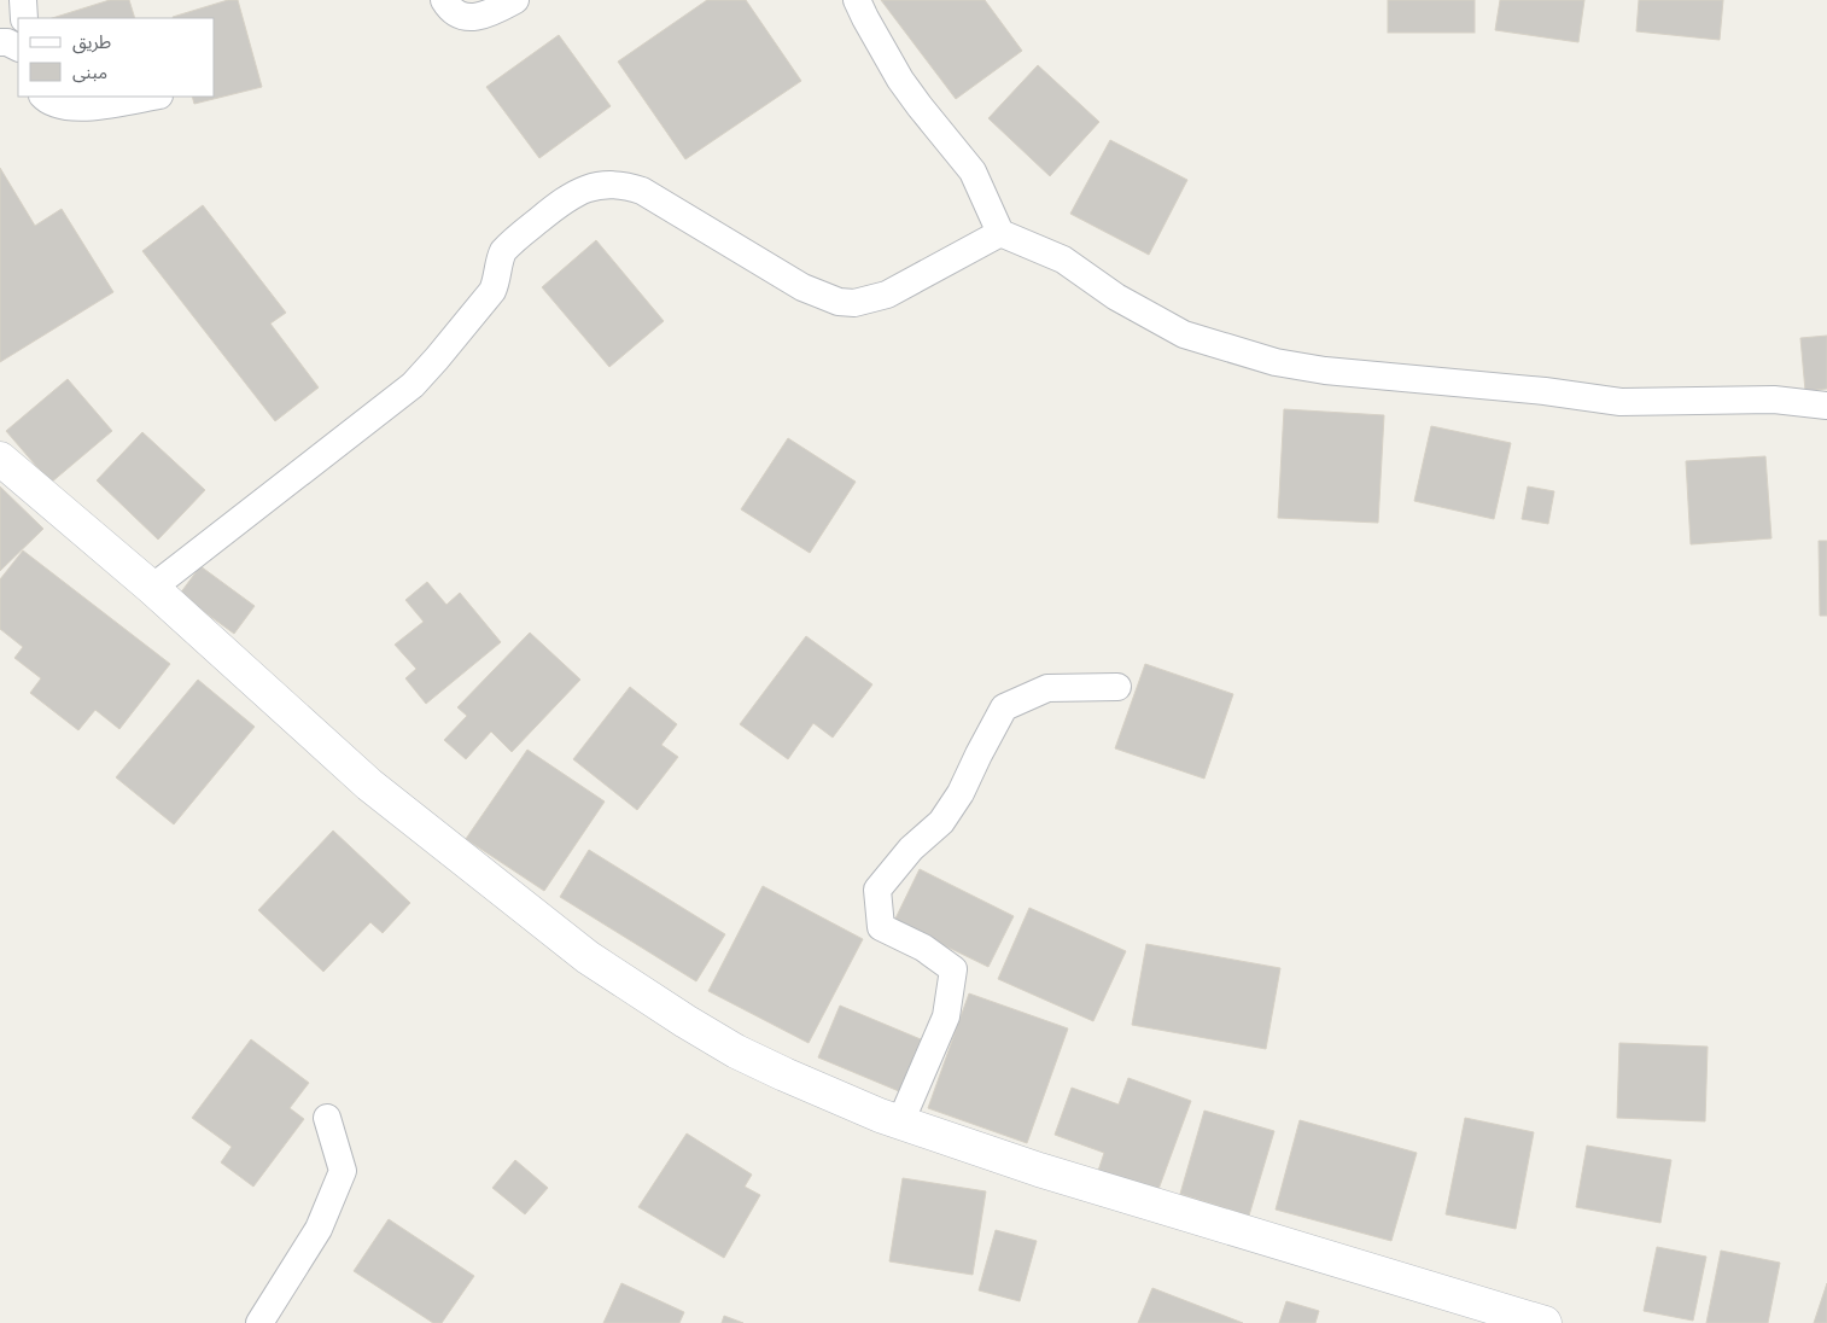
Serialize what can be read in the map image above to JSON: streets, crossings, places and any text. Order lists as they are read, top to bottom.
{
  "legend": ["طريق", "مبنى"]
}
